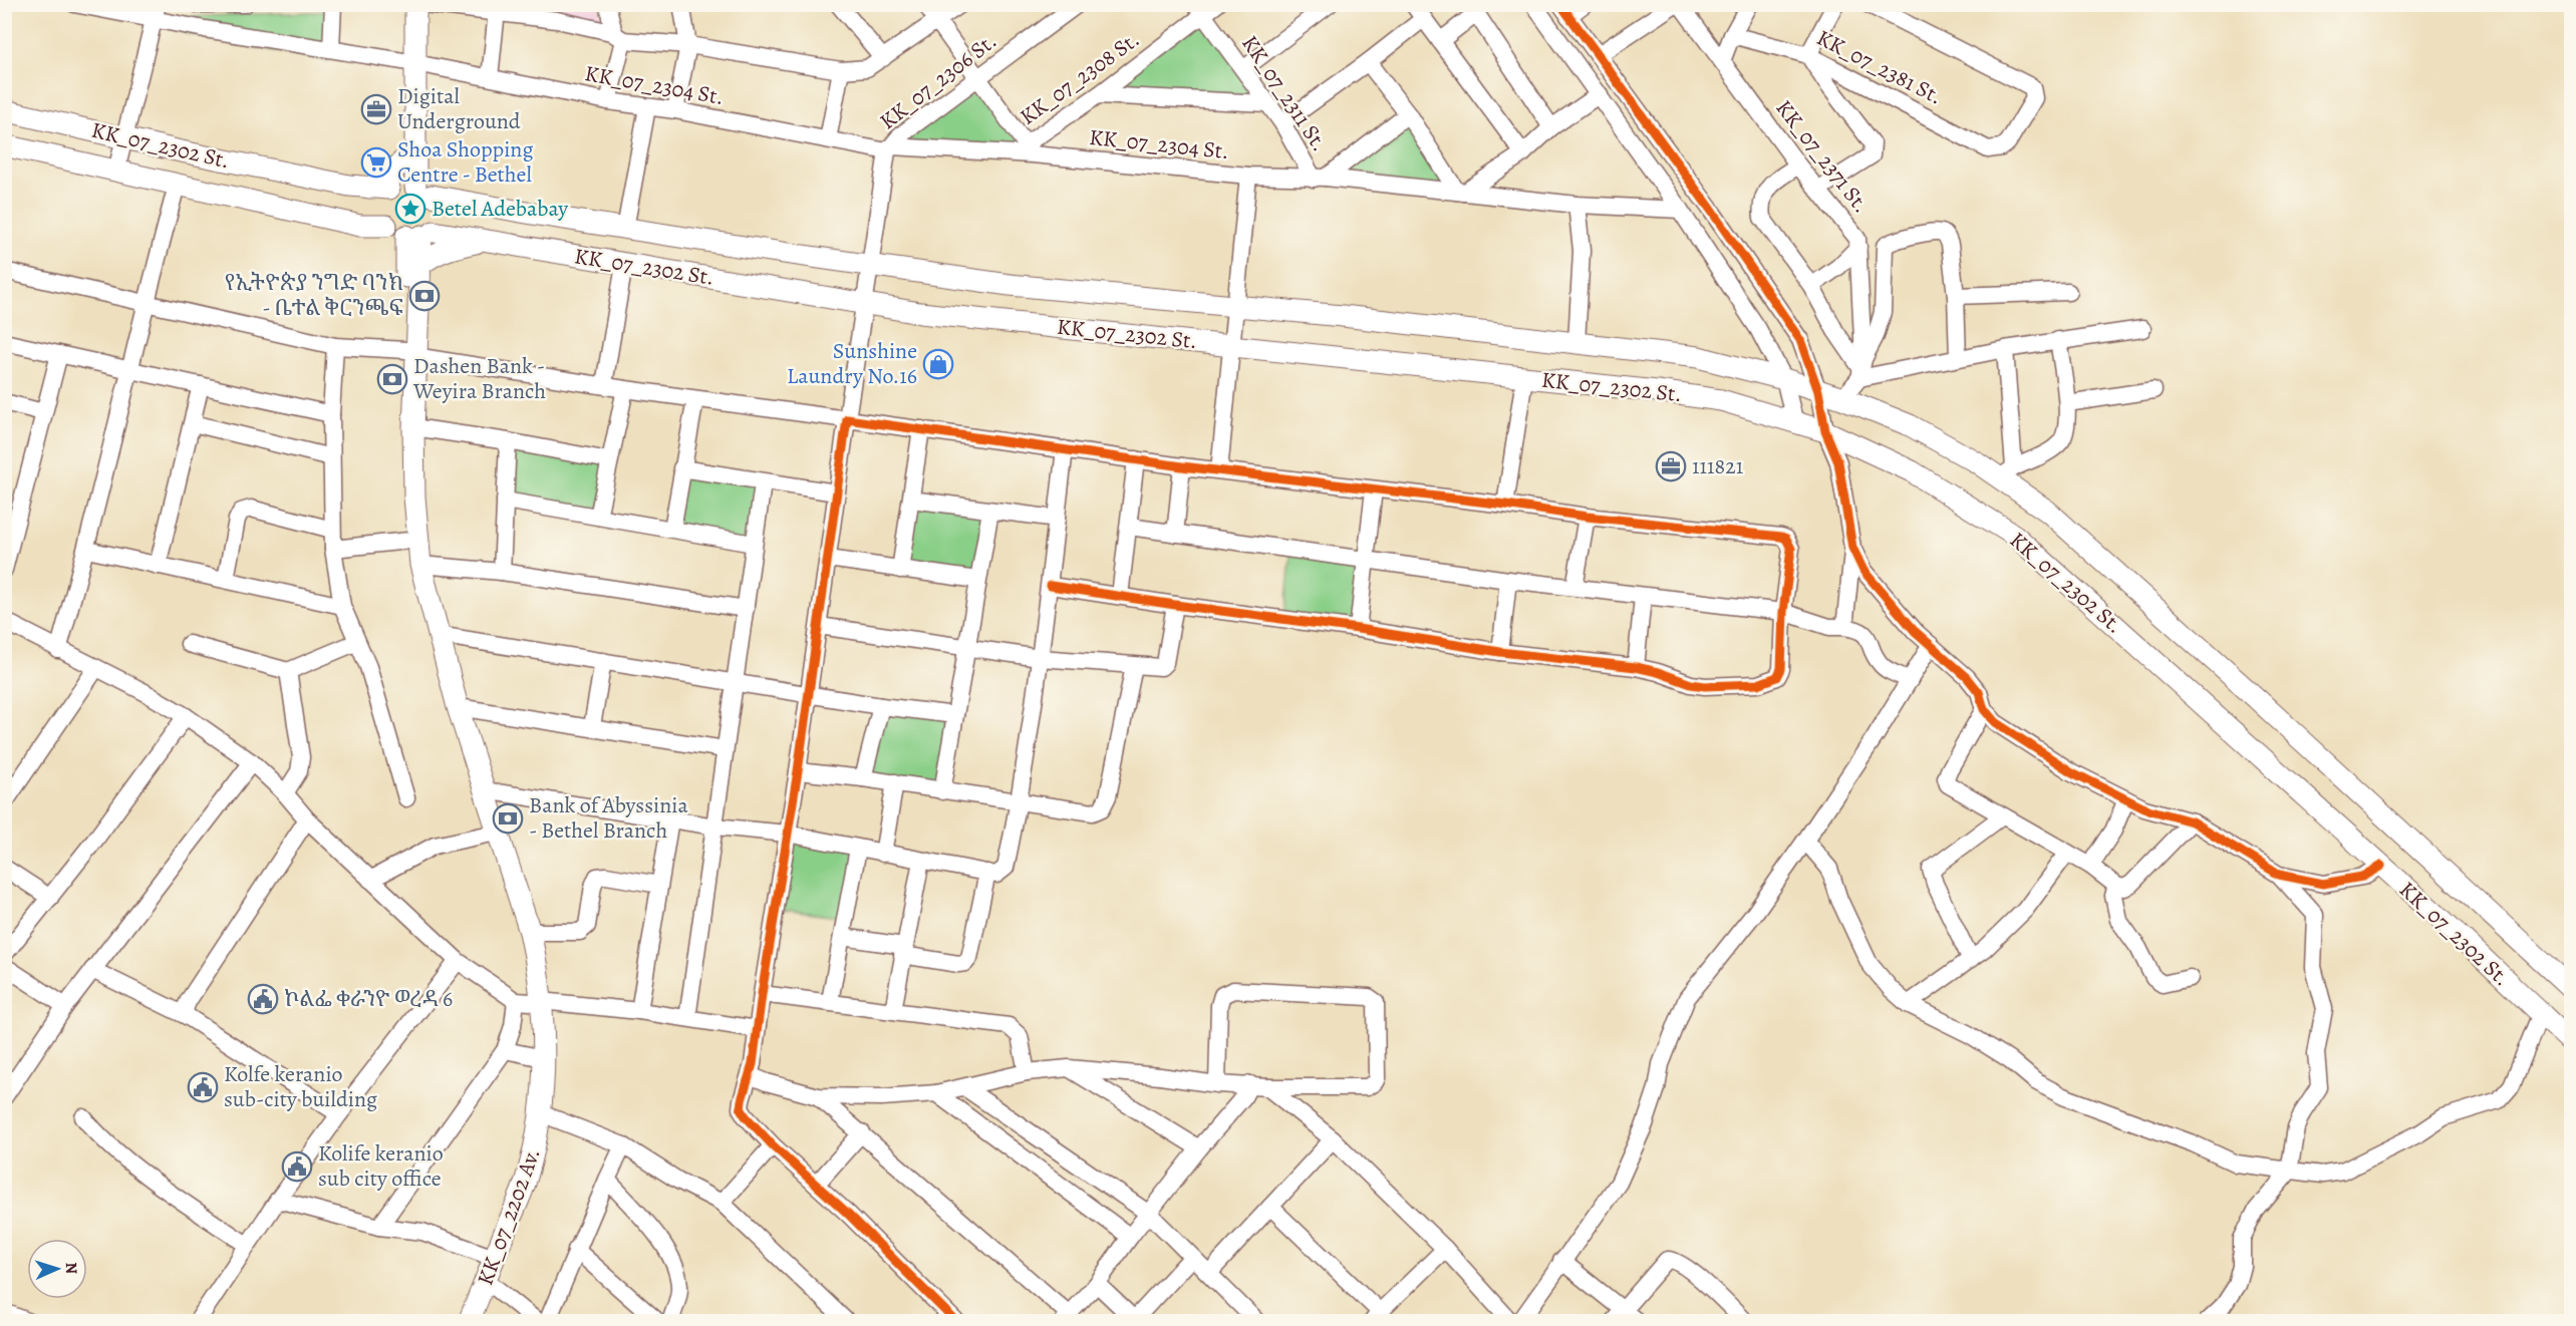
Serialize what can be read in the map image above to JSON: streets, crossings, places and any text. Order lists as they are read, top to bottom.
{
  "streets": {
    "main road": ["KK_07_2302 St.", "KK_07_2202 Av."],
    "street": [
      "KK_07_2381 St.",
      "KK_07_2308 St.",
      "KK_07_2306 St.",
      "KK_07_2304 St.",
      "KK_07_2311 St.",
      "KK_07_2371 St."
    ]
  },
  "crossings": [
    ["KK_07_2308 St.", "KK_07_2304 St."],
    ["KK_07_2308 St.", "KK_07_2311 St."],
    ["KK_07_2306 St.", "KK_07_2304 St."],
    ["KK_07_2304 St.", "KK_07_2311 St."]
  ],
  "places": {
    "office": ["Digital Underground", "111821"],
    "supermarket": ["Shoa Shopping Centre - Bethel"],
    "place": ["Betel Adebabay"],
    "bank": ["የኢትዮጵያ ንግድ ባንክ - ቤተል ቅርንጫፍ", "Dashen Bank - Weyira Branch", "Bank of Abyssinia - Bethel Branch"],
    "shop": ["Sunshine Laundry No.16"],
    "public building": ["ኮልፌ ቀራንዮ ወረዳ 6", "Kolfe keranio sub-city building", "Kolife keranio sub city office"]
  },
  "north": "right"
}
